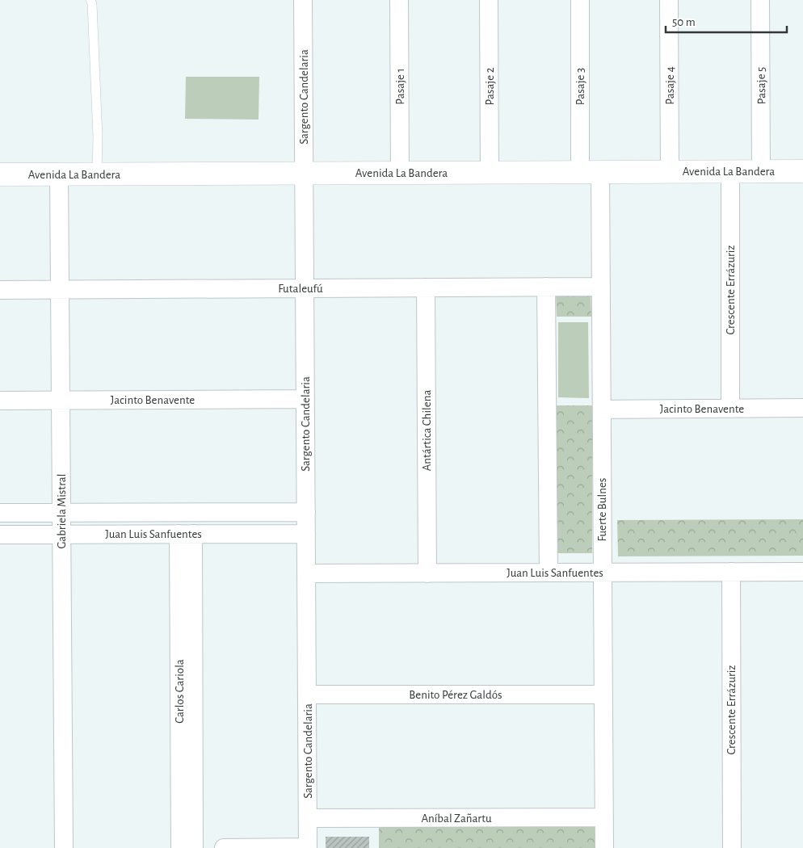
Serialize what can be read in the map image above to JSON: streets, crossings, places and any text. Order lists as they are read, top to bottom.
{
  "streets": {
    "street": [
      "Pasaje 4",
      "Pasaje 5",
      "Pasaje 1",
      "Pasaje 2",
      "Pasaje 3",
      "Sargento Candelaria",
      "Avenida La Bandera",
      "Futaleufú",
      "Crescente Errázuriz",
      "Jacinto Benavente",
      "Antártica Chilena",
      "Fuerte Bulnes",
      "Gabriela Mistral",
      "Juan Luis Sanfuentes",
      "Carlos Cariola",
      "Benito Pérez Galdós",
      "Aníbal Zañartu"
    ]
  },
  "crossings": [
    ["Pasaje 4", "Avenida La Bandera"],
    ["Pasaje 5", "Avenida La Bandera"],
    ["Pasaje 1", "Avenida La Bandera"],
    ["Pasaje 2", "Avenida La Bandera"],
    ["Pasaje 3", "Avenida La Bandera"],
    ["Pasaje 3", "Fuerte Bulnes"],
    ["Sargento Candelaria", "Avenida La Bandera"],
    ["Sargento Candelaria", "Futaleufú"],
    ["Sargento Candelaria", "Jacinto Benavente"],
    ["Sargento Candelaria", "Juan Luis Sanfuentes"],
    ["Sargento Candelaria", "Benito Pérez Galdós"],
    ["Sargento Candelaria", "Aníbal Zañartu"],
    ["Avenida La Bandera", "Crescente Errázuriz"],
    ["Avenida La Bandera", "Fuerte Bulnes"],
    ["Avenida La Bandera", "Gabriela Mistral"],
    ["Futaleufú", "Antártica Chilena"],
    ["Futaleufú", "Fuerte Bulnes"],
    ["Futaleufú", "Gabriela Mistral"],
    ["Crescente Errázuriz", "Jacinto Benavente"],
    ["Crescente Errázuriz", "Juan Luis Sanfuentes"],
    ["Jacinto Benavente", "Fuerte Bulnes"],
    ["Jacinto Benavente", "Gabriela Mistral"],
    ["Antártica Chilena", "Juan Luis Sanfuentes"],
    ["Fuerte Bulnes", "Juan Luis Sanfuentes"],
    ["Fuerte Bulnes", "Benito Pérez Galdós"],
    ["Fuerte Bulnes", "Aníbal Zañartu"],
    ["Gabriela Mistral", "Juan Luis Sanfuentes"],
    ["Juan Luis Sanfuentes", "Carlos Cariola"]
  ],
  "scale_bar": "50 m"
}
